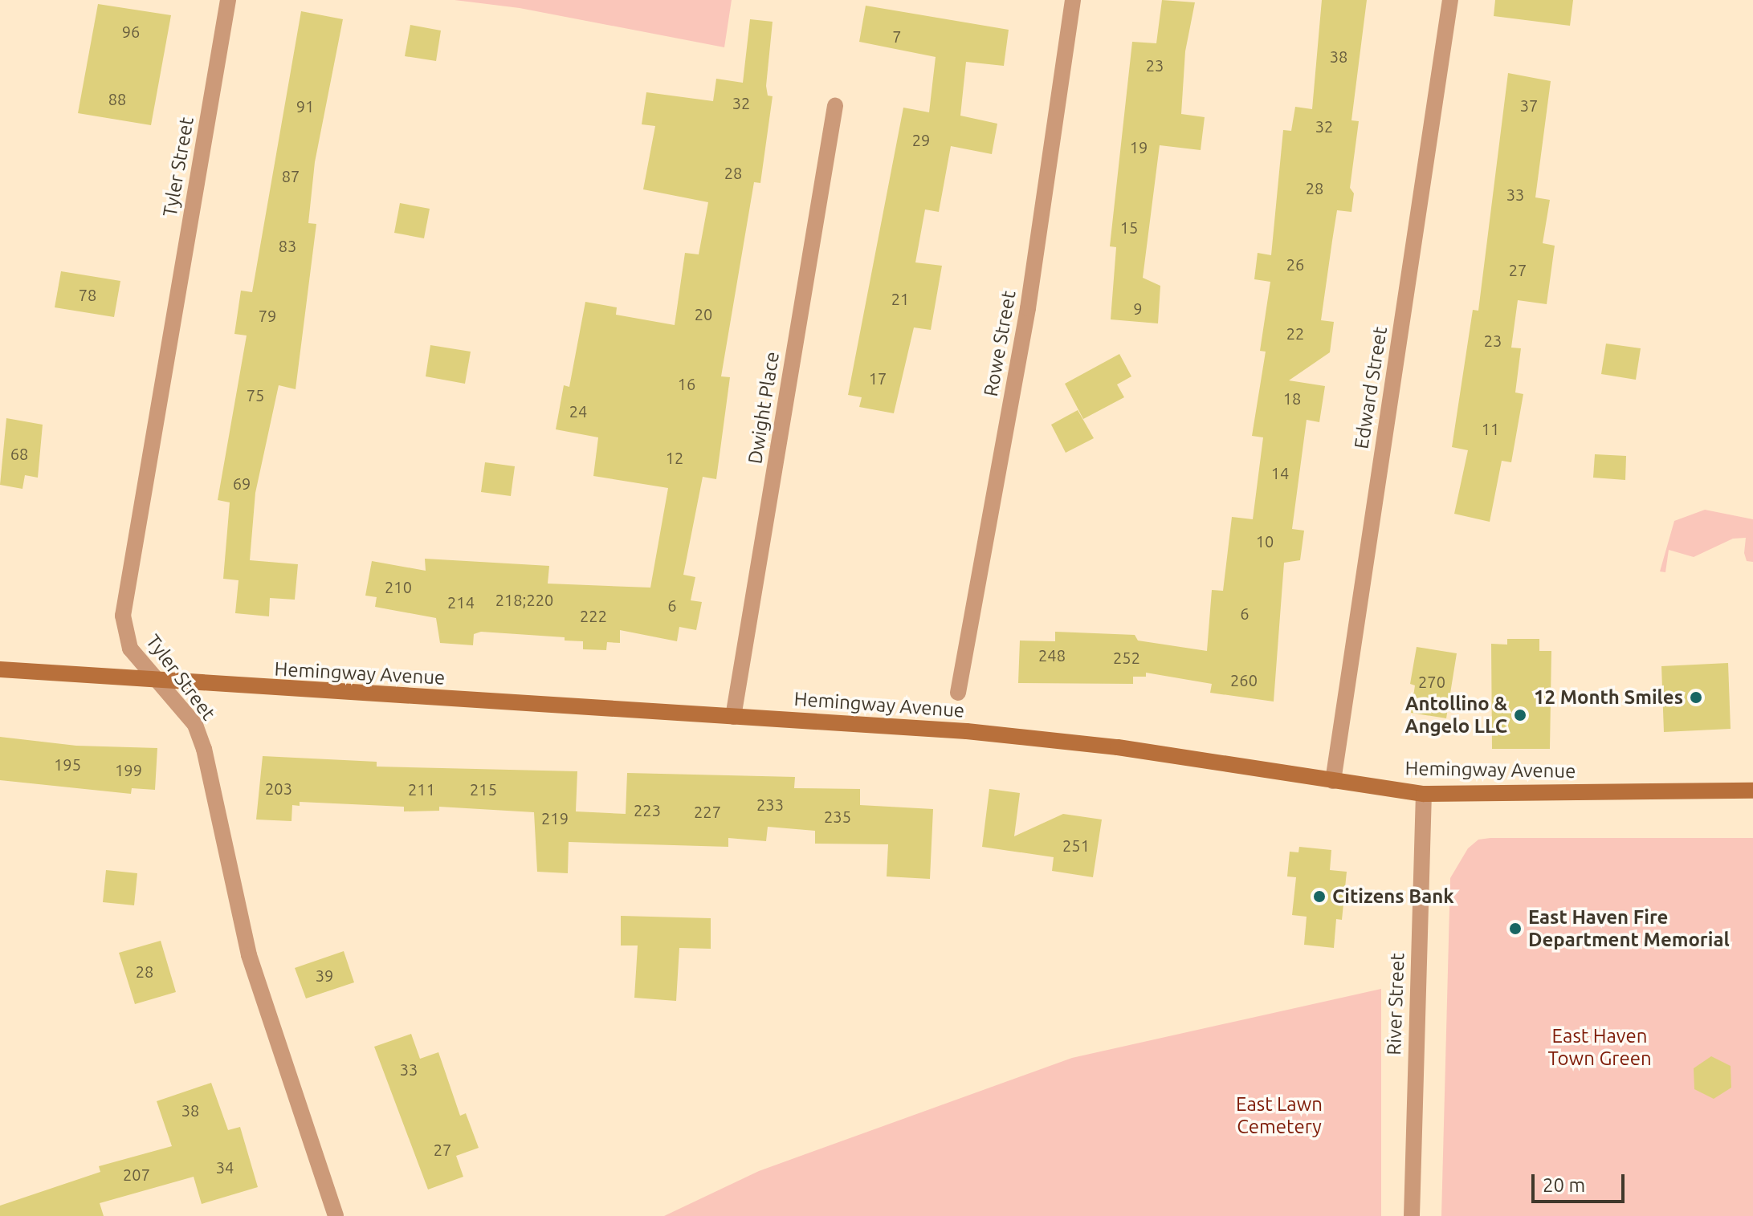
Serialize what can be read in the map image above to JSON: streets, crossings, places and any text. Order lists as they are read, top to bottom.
{
  "streets": {
    "main road": ["Hemingway Avenue"],
    "street": [
      "Tyler Street",
      "Rowe Street",
      "Edward Street",
      "Dwight Place",
      "River Street"
    ]
  },
  "crossings": [
    ["Tyler Street", "Hemingway Avenue"],
    ["Edward Street", "Hemingway Avenue"],
    ["Dwight Place", "Hemingway Avenue"],
    ["Hemingway Avenue", "River Street"]
  ],
  "parks": ["East Haven Town Green", "East Lawn Cemetery"],
  "places": [
    "12 Month Smiles",
    "Antollino & Angelo LLC",
    "Citizens Bank",
    "East Haven Fire Department Memorial"
  ],
  "house_numbers": [
    "96",
    "7",
    "38",
    "23",
    "88",
    "32",
    "37",
    "91",
    "32",
    "29",
    "19",
    "28",
    "87",
    "28",
    "33",
    "15",
    "83",
    "26",
    "27",
    "78",
    "21",
    "9",
    "20",
    "79",
    "22",
    "23",
    "17",
    "16",
    "75",
    "18",
    "24",
    "11",
    "68",
    "12",
    "14",
    "69",
    "10",
    "210",
    "218;220",
    "214",
    "6",
    "6",
    "222",
    "248",
    "252",
    "260",
    "270",
    "195",
    "199",
    "203",
    "211",
    "215",
    "233",
    "223",
    "227",
    "235",
    "219",
    "251",
    "28",
    "39",
    "33",
    "38",
    "27",
    "34",
    "207"
  ],
  "scale_bar": "20 m"
}
